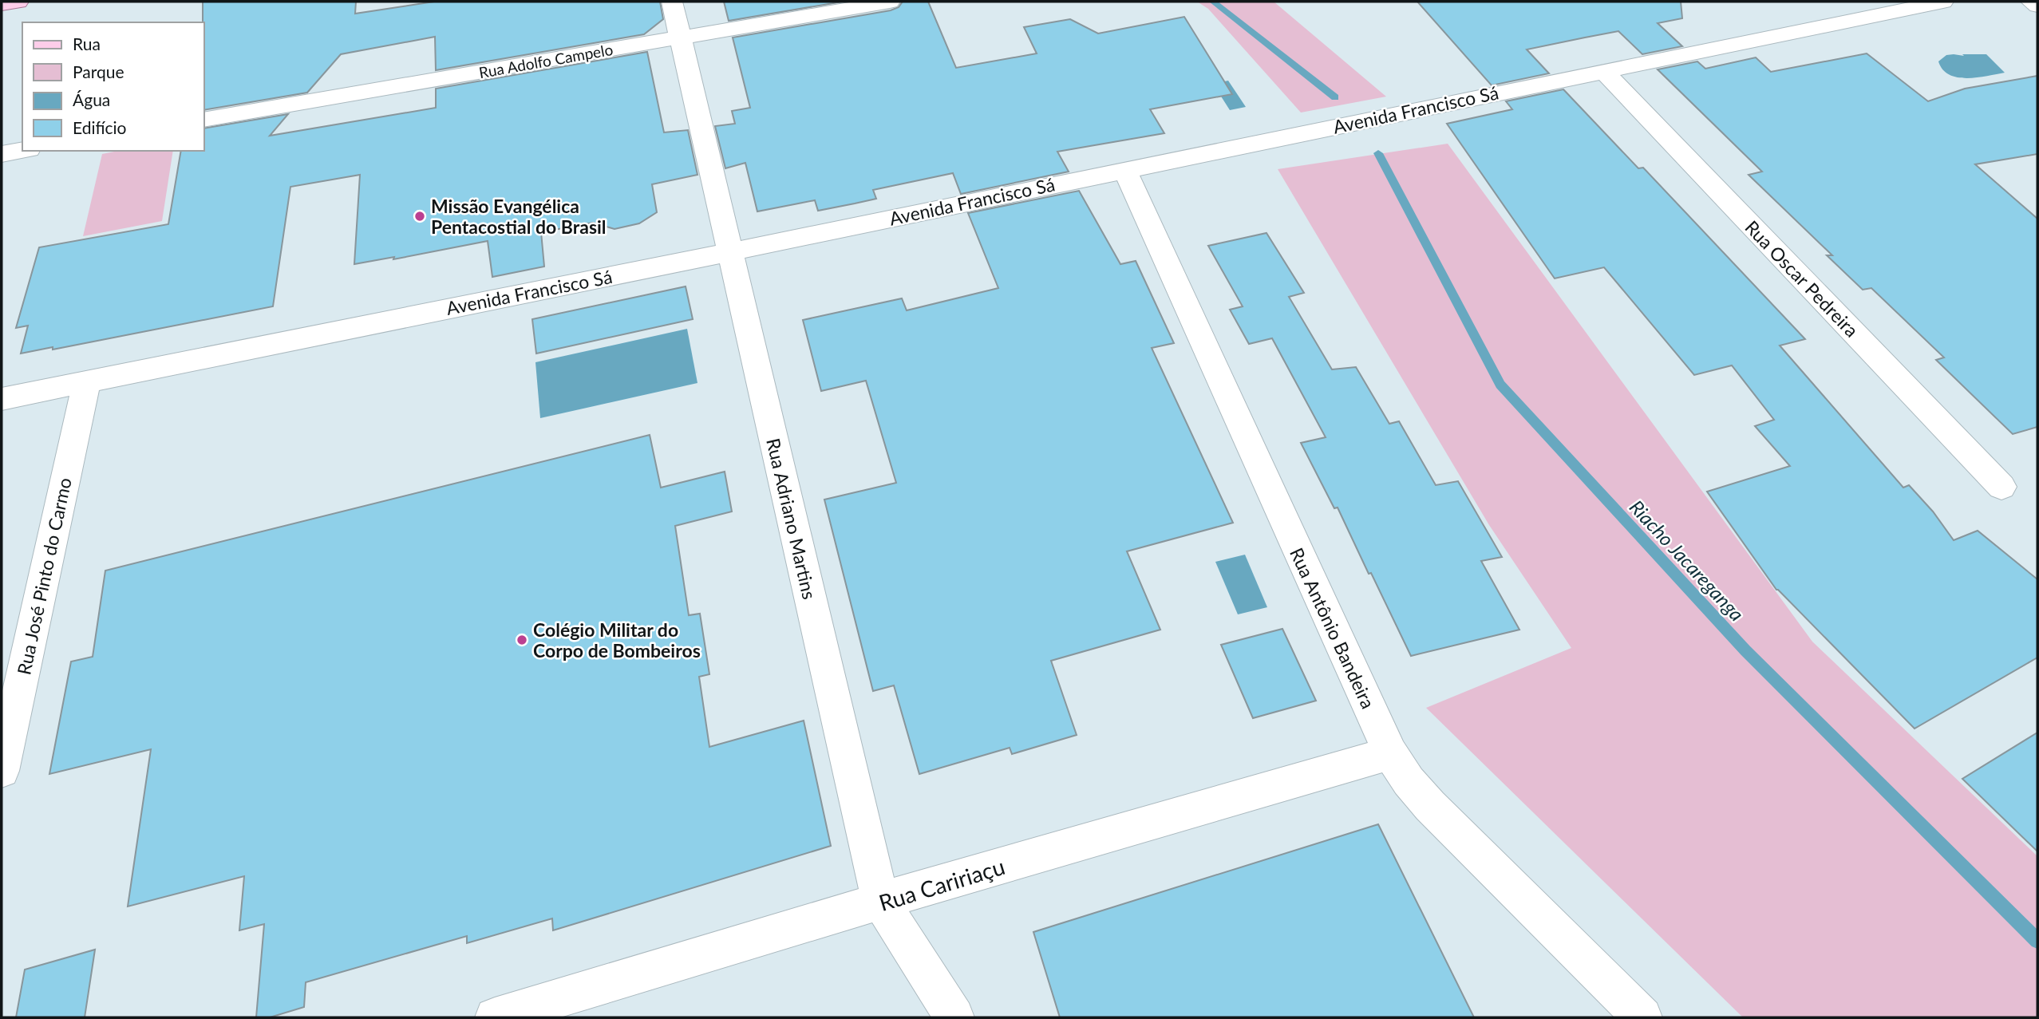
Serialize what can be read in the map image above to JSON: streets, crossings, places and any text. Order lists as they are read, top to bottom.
{
  "streets": {
    "street": [
      "Rua Adolfo Campelo",
      "Avenida Francisco Sá",
      "Rua Oscar Pedreira",
      "Rua Adriano Martins",
      "Rua José Pinto do Carmo",
      "Rua Antônio Bandeira",
      "Rua Caririaçu"
    ]
  },
  "crossings": [
    ["Rua Adolfo Campelo", "Rua Adriano Martins"],
    ["Avenida Francisco Sá", "Rua Oscar Pedreira"],
    ["Avenida Francisco Sá", "Rua Adriano Martins"],
    ["Avenida Francisco Sá", "Rua José Pinto do Carmo"],
    ["Avenida Francisco Sá", "Rua Antônio Bandeira"],
    ["Rua Adriano Martins", "Rua Caririaçu"],
    ["Rua Antônio Bandeira", "Rua Caririaçu"]
  ],
  "water": ["Riacho Jacareganga"],
  "places": ["Missão Evangélica Pentacostial do Brasil", "Colégio Militar do Corpo de Bombeiros"],
  "legend": [
    "Rua",
    "Parque",
    "Água",
    "Edifício"
  ]
}
